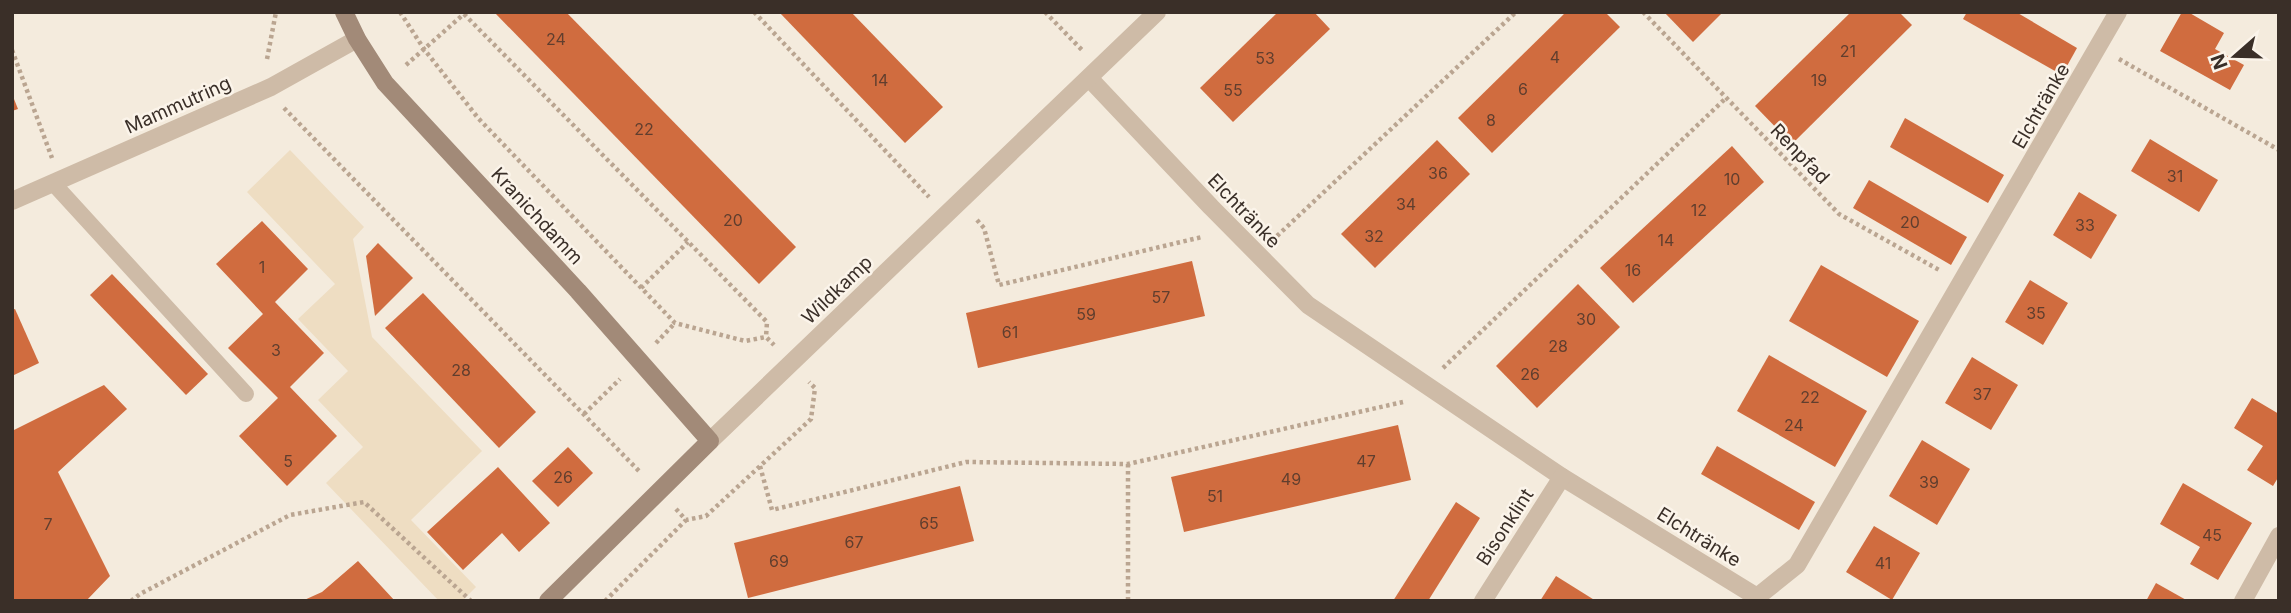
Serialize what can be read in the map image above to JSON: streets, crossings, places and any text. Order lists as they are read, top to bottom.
{
  "streets": {
    "street": [
      "Mammutring",
      "Elchtränke",
      "Kranichdamm",
      "Wildkamp",
      "Bisonklint"
    ],
    "path": ["Renpfad"]
  },
  "crossings": [
    ["Mammutring", "Kranichdamm"],
    ["Elchtränke", "Renpfad"],
    ["Elchtränke", "Wildkamp"],
    ["Elchtränke", "Bisonklint"],
    ["Kranichdamm", "Wildkamp"]
  ],
  "house_numbers": [
    "24",
    "21",
    "4",
    "53",
    "14",
    "19",
    "6",
    "55",
    "8",
    "22",
    "36",
    "31",
    "10",
    "34",
    "12",
    "20",
    "20",
    "33",
    "32",
    "14",
    "1",
    "16",
    "57",
    "35",
    "59",
    "30",
    "61",
    "28",
    "3",
    "28",
    "26",
    "37",
    "22",
    "24",
    "5",
    "47",
    "26",
    "49",
    "39",
    "51",
    "65",
    "7",
    "45",
    "67",
    "69",
    "41"
  ],
  "north": "left"
}
